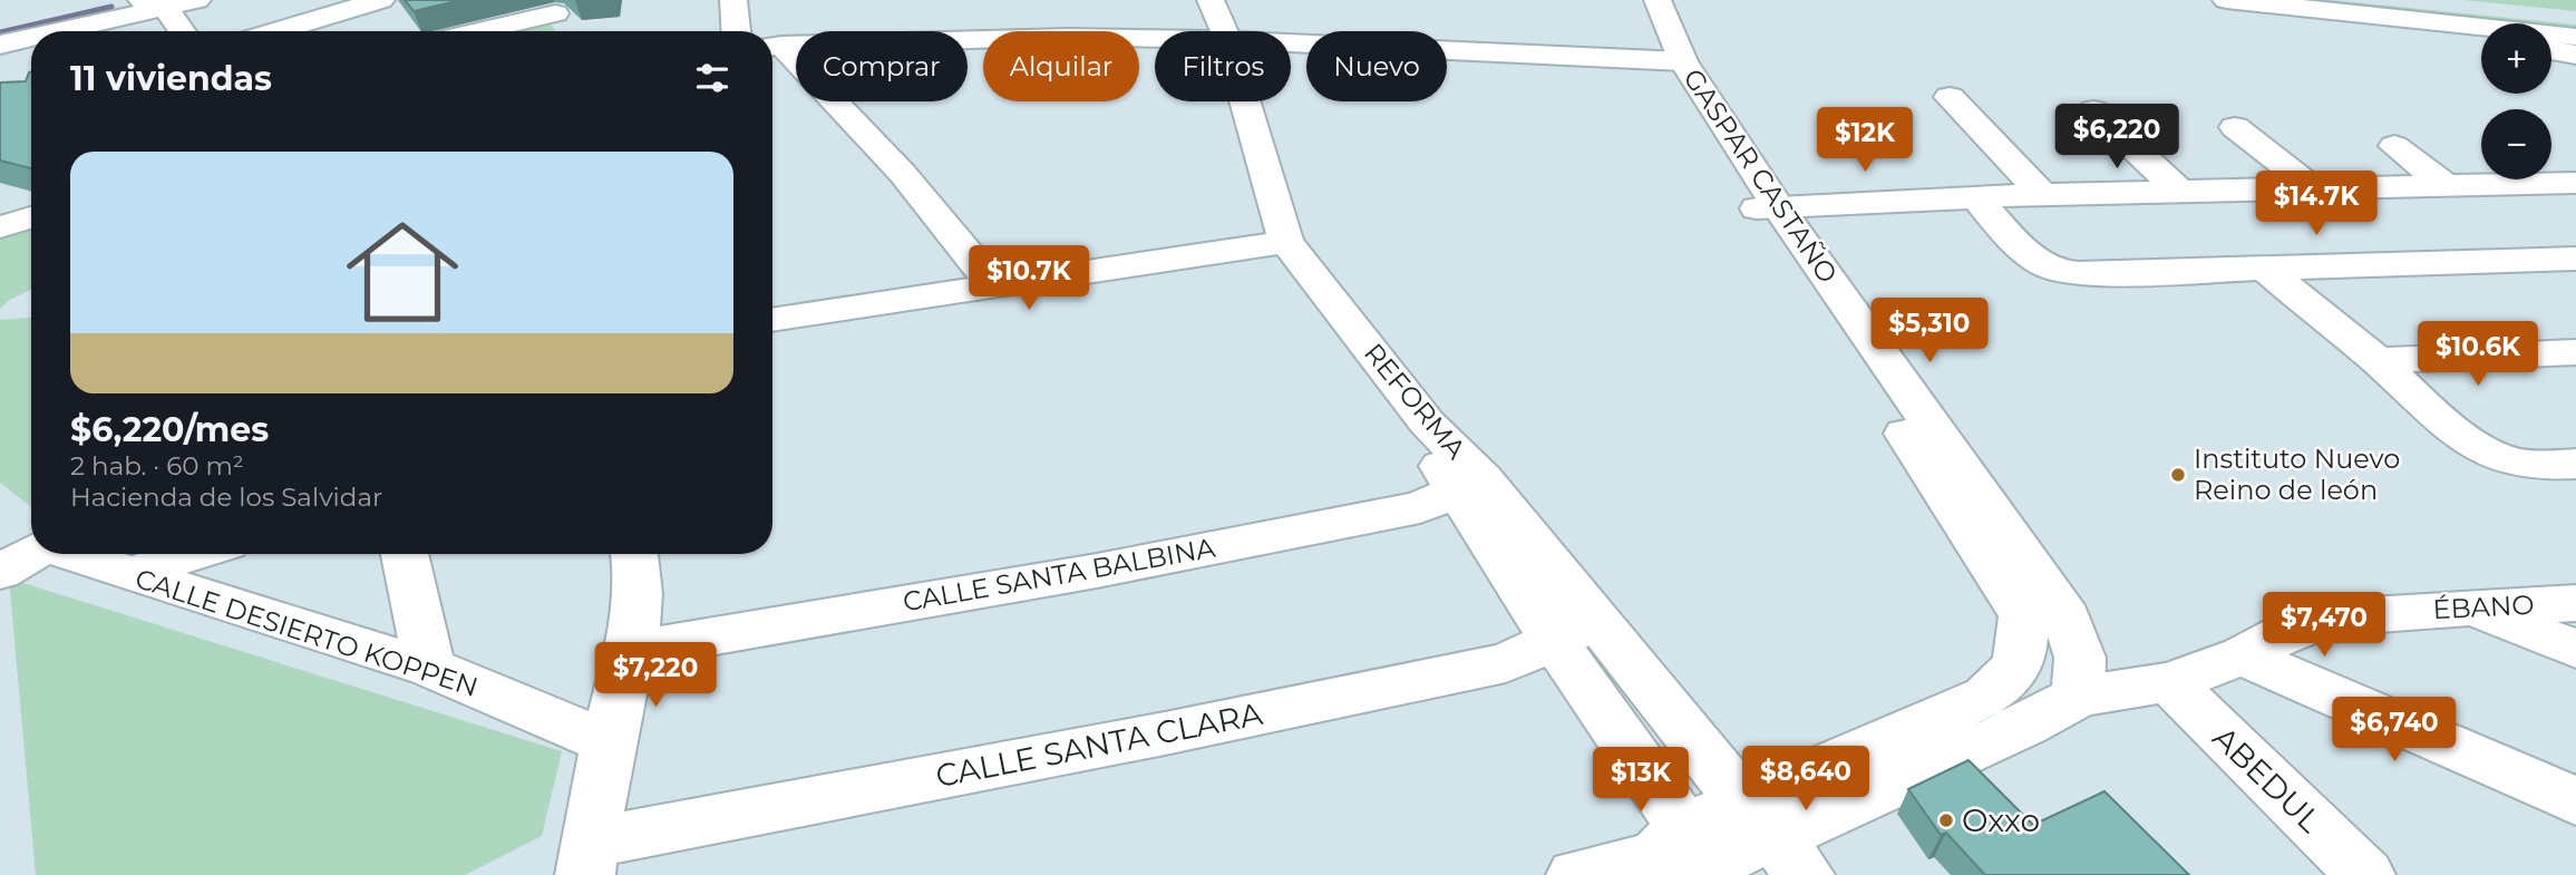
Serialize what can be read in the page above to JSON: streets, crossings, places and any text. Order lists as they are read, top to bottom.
{
  "streets": {
    "street": [
      "GASPAR CASTAÑO",
      "REFORMA",
      "CALLE SANTA BALBINA",
      "ÉBANO",
      "CALLE DESIERTO KOPPEN",
      "CALLE SANTA CLARA",
      "ABEDUL"
    ]
  },
  "crossings": [
    ["GASPAR CASTAÑO", "ÉBANO"],
    ["REFORMA", "CALLE SANTA BALBINA"],
    ["REFORMA", "CALLE SANTA CLARA"],
    ["ÉBANO", "ABEDUL"]
  ],
  "places": ["Instituto Nuevo Reino de león", "Oxxo"],
  "page": {
    "map_buttons": ["+", "−"],
    "chip": [
      "Comprar",
      "Alquilar",
      "Filtros",
      "Nuevo"
    ],
    "heading": "11 viviendas",
    "price": [
      "$6,220",
      "$12K",
      "$14.7K",
      "$10.7K",
      "$5,310",
      "$10.6K",
      "$7,470",
      "$7,220",
      "$6,740",
      "$8,640",
      "$13K"
    ],
    "list": [
      {
        "name": "$6,220/mes",
        "note": "2 hab. · 60 m² · Hacienda de los Salvidar"
      }
    ]
  }
}
